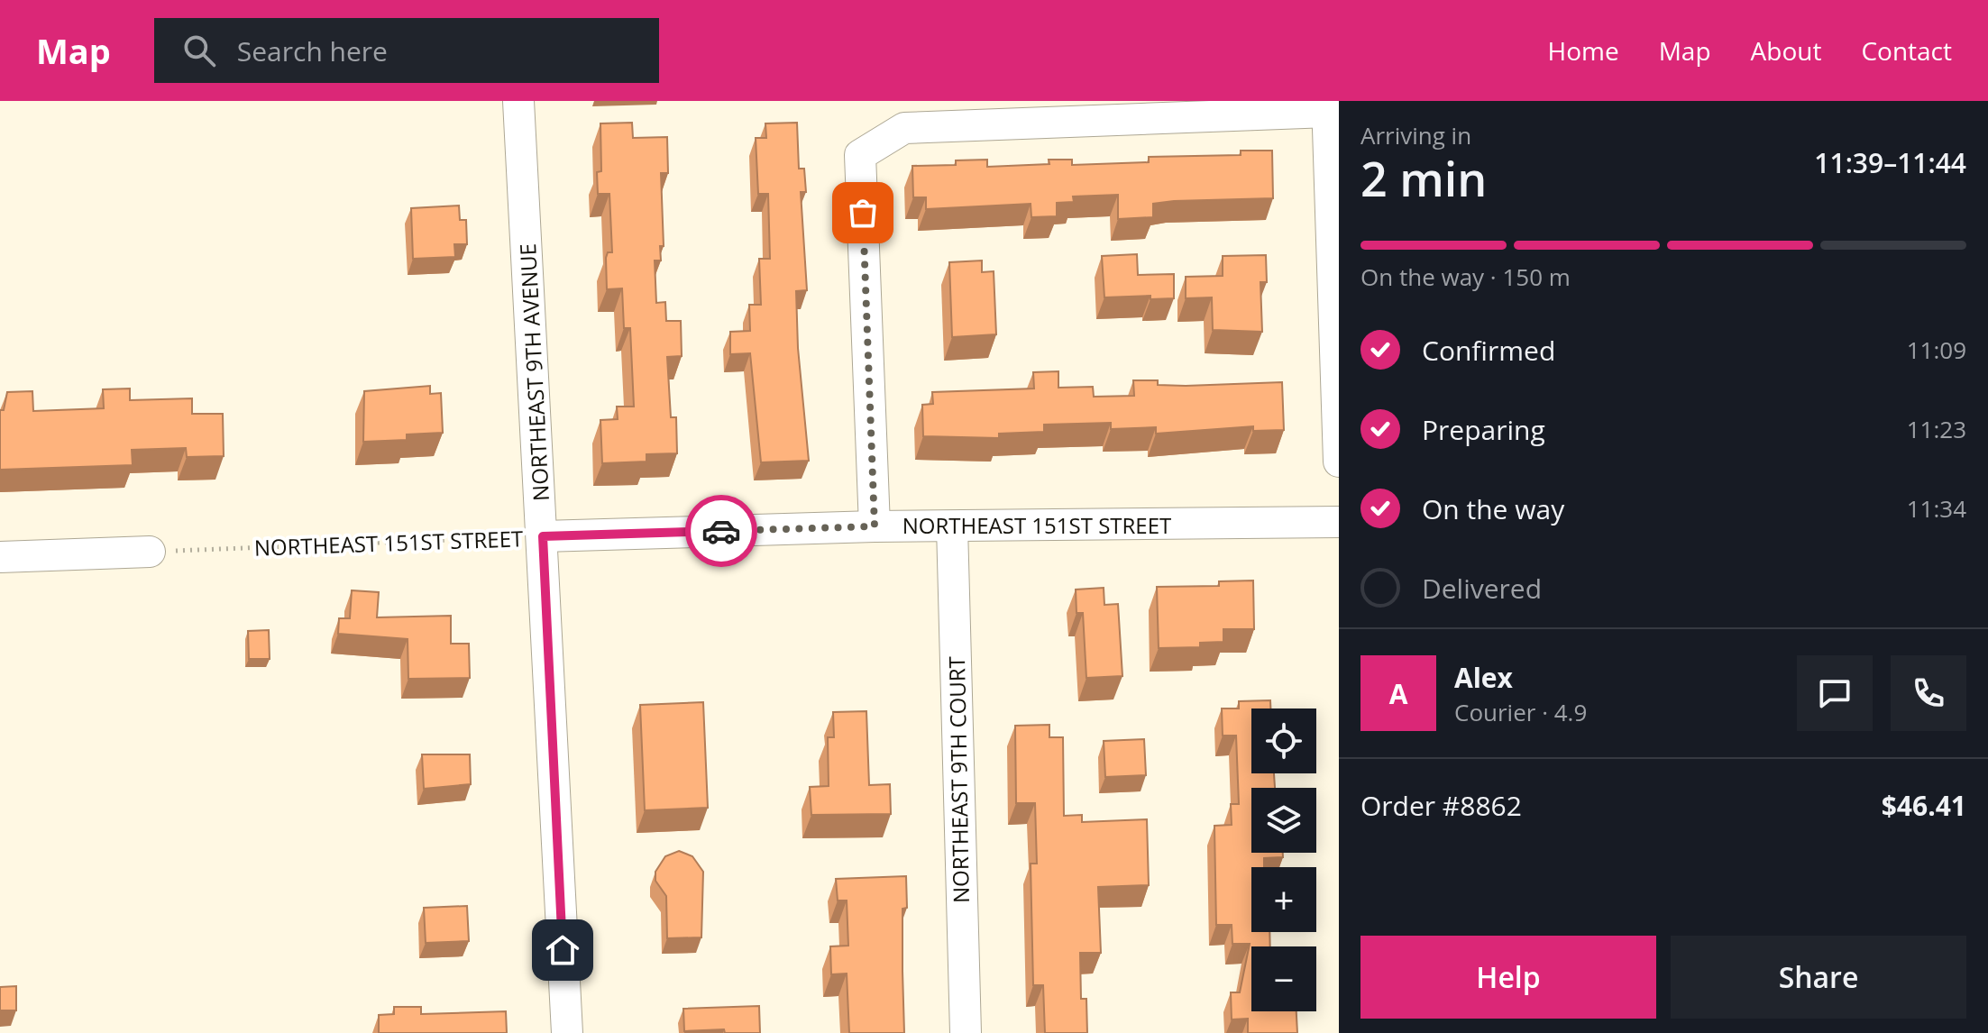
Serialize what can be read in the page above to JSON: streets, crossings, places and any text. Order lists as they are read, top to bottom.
{
  "streets": {
    "street": ["NORTHEAST 9TH AVENUE", "NORTHEAST 151ST STREET", "NORTHEAST 9TH COURT"]
  },
  "crossings": [
    ["NORTHEAST 9TH AVENUE", "NORTHEAST 151ST STREET"],
    ["NORTHEAST 151ST STREET", "NORTHEAST 9TH COURT"]
  ],
  "page": {
    "header": "Map",
    "search": "Search here",
    "nav": [
      "Home",
      "Map",
      "About",
      "Contact"
    ],
    "heading": ["2 min", "Arriving in", "11:39–11:44"],
    "panel": [
      "Alex",
      "Courier · 4.9",
      "Order #8862",
      "$46.41"
    ],
    "bar": "On the way · 150 m",
    "list": [
      ["Confirmed", "11:09"],
      ["Preparing", "11:23"],
      ["On the way", "11:34"],
      "Delivered"
    ],
    "round": "A",
    "map_buttons": ["+", "−"],
    "buttons": ["Help", "Share"]
  }
}
